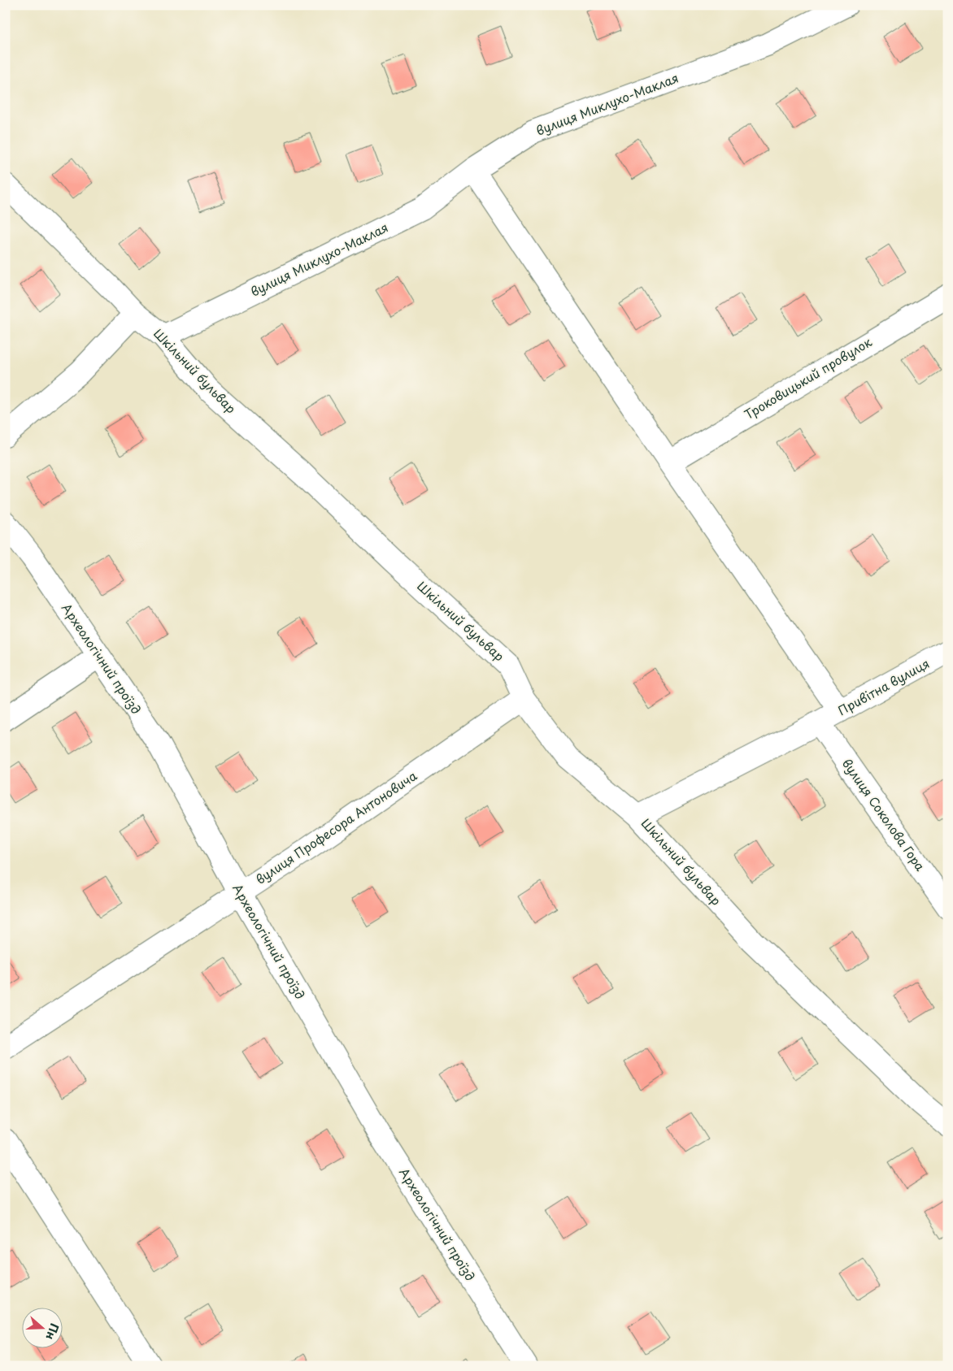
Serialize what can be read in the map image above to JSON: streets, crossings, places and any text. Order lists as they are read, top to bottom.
{
  "streets": {
    "street": [
      "вулиця Миклухо-Маклая",
      "Шкільний бульвар",
      "Троковицький провулок",
      "Археологічний проїзд",
      "Привітна вулиця",
      "вулиця Соколова Гора",
      "вулиця Професора Антоновича"
    ]
  },
  "crossings": [
    ["вулиця Миклухо-Маклая", "Шкільний бульвар"],
    ["Шкільний бульвар", "вулиця Професора Антоновича"],
    ["Археологічний проїзд", "вулиця Професора Антоновича"],
    ["Привітна вулиця", "вулиця Соколова Гора"]
  ],
  "north": "right"
}
